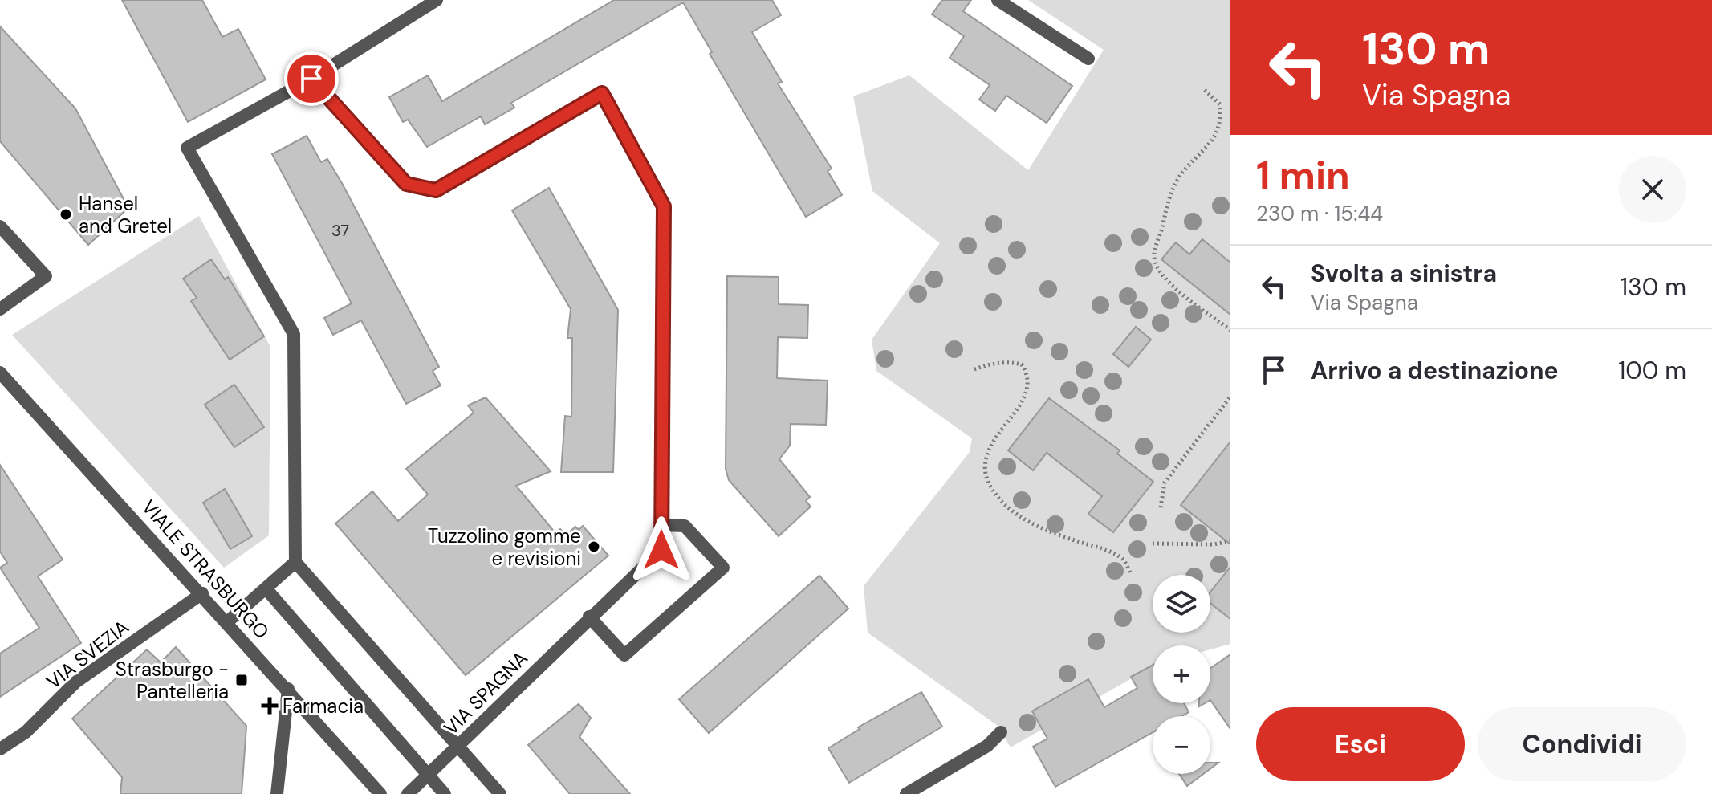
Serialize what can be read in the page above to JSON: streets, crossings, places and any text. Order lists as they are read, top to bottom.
{
  "streets": {
    "street": ["VIALE STRASBURGO", "VIA SVEZIA", "VIA SPAGNA"]
  },
  "crossings": [
    ["VIALE STRASBURGO", "VIA SVEZIA"],
    ["VIALE STRASBURGO", "VIA SPAGNA"]
  ],
  "places": {
    "other": ["Hansel and Gretel", "Tuzzolino gomme e revisioni"],
    "transit": ["Strasburgo - Pantelleria"],
    "health": ["Farmacia"]
  },
  "house_numbers": ["37"],
  "page": {
    "turn": ["130 m", "Via Spagna"],
    "heading": ["1 min", "230 m · 15:44"],
    "list": [
      {
        "name": "Svolta a sinistra",
        "note": "Via Spagna",
        "value": "130 m"
      },
      {
        "name": "Arrivo a destinazione",
        "value": "100 m"
      }
    ],
    "map_buttons": ["+", "−"],
    "buttons": ["Esci", "Condividi"]
  }
}
